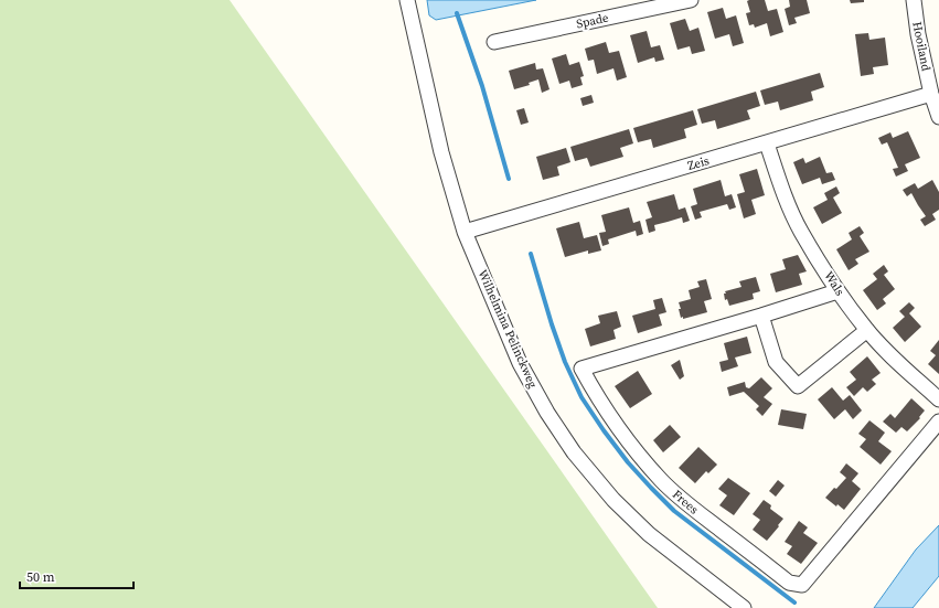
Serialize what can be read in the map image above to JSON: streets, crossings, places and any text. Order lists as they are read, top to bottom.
{
  "streets": {
    "street": [
      "Spade",
      "Hooiland",
      "Zeis",
      "Wals",
      "Wilhelmina Pelinckweg",
      "Frees"
    ]
  },
  "crossings": [
    ["Hooiland", "Zeis"],
    ["Zeis", "Wals"],
    ["Zeis", "Wilhelmina Pelinckweg"],
    ["Wals", "Frees"]
  ],
  "scale_bar": "50 m"
}
